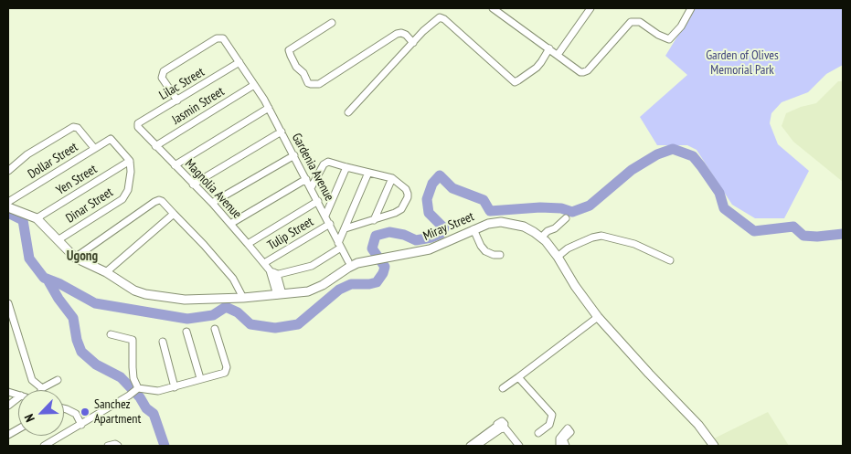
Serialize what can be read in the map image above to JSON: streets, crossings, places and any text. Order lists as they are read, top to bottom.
{
  "streets": {
    "street": [
      "Lilac Street",
      "Jasmin Street",
      "Dollar Street",
      "Gardenia Avenue",
      "Yen Street",
      "Magnolia Avenue",
      "Dinar Street",
      "Miray Street",
      "Tulip Street"
    ]
  },
  "crossings": [
    ["Lilac Street", "Gardenia Avenue"],
    ["Lilac Street", "Magnolia Avenue"],
    ["Jasmin Street", "Gardenia Avenue"],
    ["Jasmin Street", "Magnolia Avenue"],
    ["Dollar Street", "Yen Street"],
    ["Dollar Street", "Dinar Street"],
    ["Gardenia Avenue", "Tulip Street"],
    ["Yen Street", "Dinar Street"],
    ["Yen Street", "Miray Street"],
    ["Magnolia Avenue", "Miray Street"],
    ["Magnolia Avenue", "Tulip Street"],
    ["Dinar Street", "Miray Street"]
  ],
  "districts": ["Ugong"],
  "parks": ["Garden of Olives Memorial Park"],
  "places": ["Sanchez Apartment"],
  "north": "bottom left"
}
